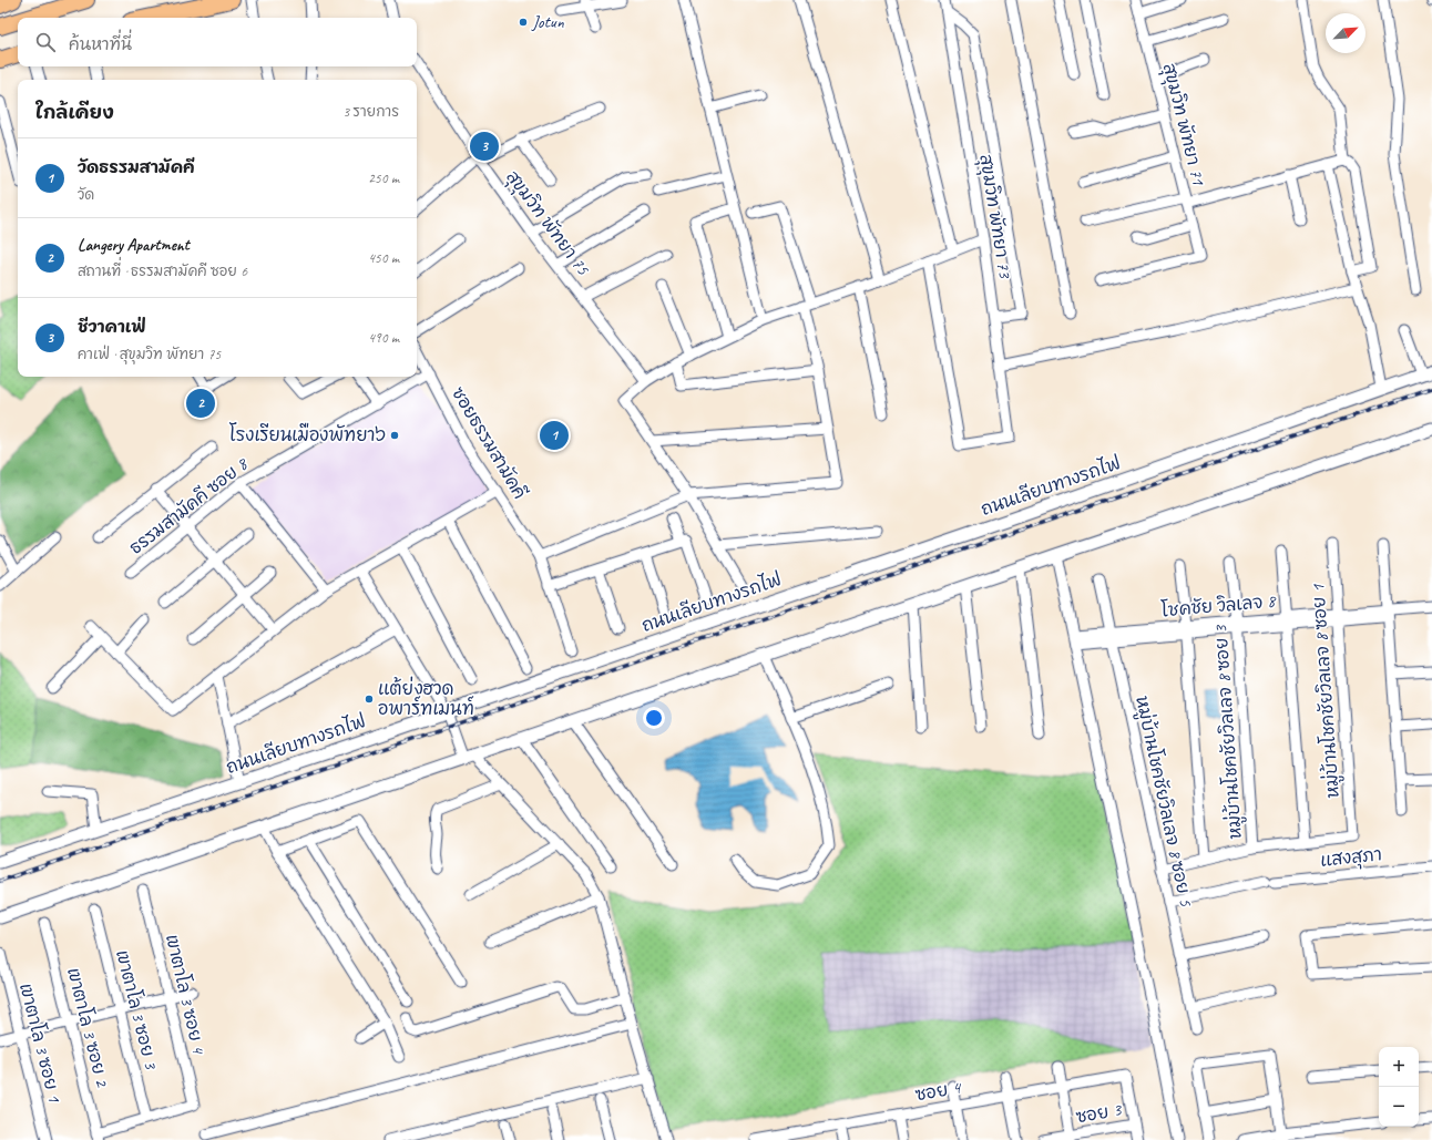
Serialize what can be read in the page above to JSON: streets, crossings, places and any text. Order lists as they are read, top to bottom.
{
  "streets": {
    "street": [
      "สุขุมวิท พัทยา 71",
      "สุขุมวิท พัทยา 73",
      "สุขุมวิท พัทยา 75",
      "ซอยธรรมสามัคคี",
      "ถนนเลียบทางรถไฟ",
      "ธรรมสามัคคี ซอย 8",
      "โชคชัย วิลเลจ 8",
      "หมู่บ้านโชคชัยวิลเลจ 8 ซอย 1",
      "หมู่บ้านโชคชัยวิลเลจ 8 ซอย 3",
      "หมู่บ้านโชคชัยวิลเลจ 8 ซอย 5",
      "แสงสุภา",
      "เขาตาโล 3 ซอย 4",
      "เขาตาโล 3 ซอย 3",
      "เขาตาโล 3 ซอย 2",
      "เขาตาโล 3 ซอย 1",
      "ซอย 4",
      "ซอย 3"
    ]
  },
  "crossings": [
    ["ซอยธรรมสามัคคี", "ธรรมสามัคคี ซอย 8"],
    ["โชคชัย วิลเลจ 8", "หมู่บ้านโชคชัยวิลเลจ 8 ซอย 1"],
    ["โชคชัย วิลเลจ 8", "หมู่บ้านโชคชัยวิลเลจ 8 ซอย 3"],
    ["โชคชัย วิลเลจ 8", "หมู่บ้านโชคชัยวิลเลจ 8 ซอย 5"],
    ["หมู่บ้านโชคชัยวิลเลจ 8 ซอย 5", "แสงสุภา"],
    ["เขาตาโล 3 ซอย 4", "เขาตาโล 3 ซอย 3"],
    ["ซอย 4", "ซอย 3"]
  ],
  "places": ["Jotun", "โรงเรียนเมืองพัทยา๖", "แต้ย่งฮวด อพาร์ทเมนท์"],
  "north": "top right",
  "page": {
    "search": "ค้นหาที่นี่",
    "heading": ["ใกล้เคียง", "3 รายการ"],
    "pins": ["3", "2", "1"],
    "list": [
      {
        "mark": "1",
        "name": "วัดธรรมสามัคคี",
        "note": "วัด",
        "value": "250 m"
      },
      {
        "mark": "2",
        "name": "Langery Apartment",
        "note": "สถานที่ · ธรรมสามัคคี ซอย 6",
        "value": "450 m"
      },
      {
        "mark": "3",
        "name": "ชีวาคาเฟ่",
        "note": "คาเฟ่ · สุขุมวิท พัทยา 75",
        "value": "490 m"
      }
    ],
    "map_buttons": ["+", "−"]
  }
}
